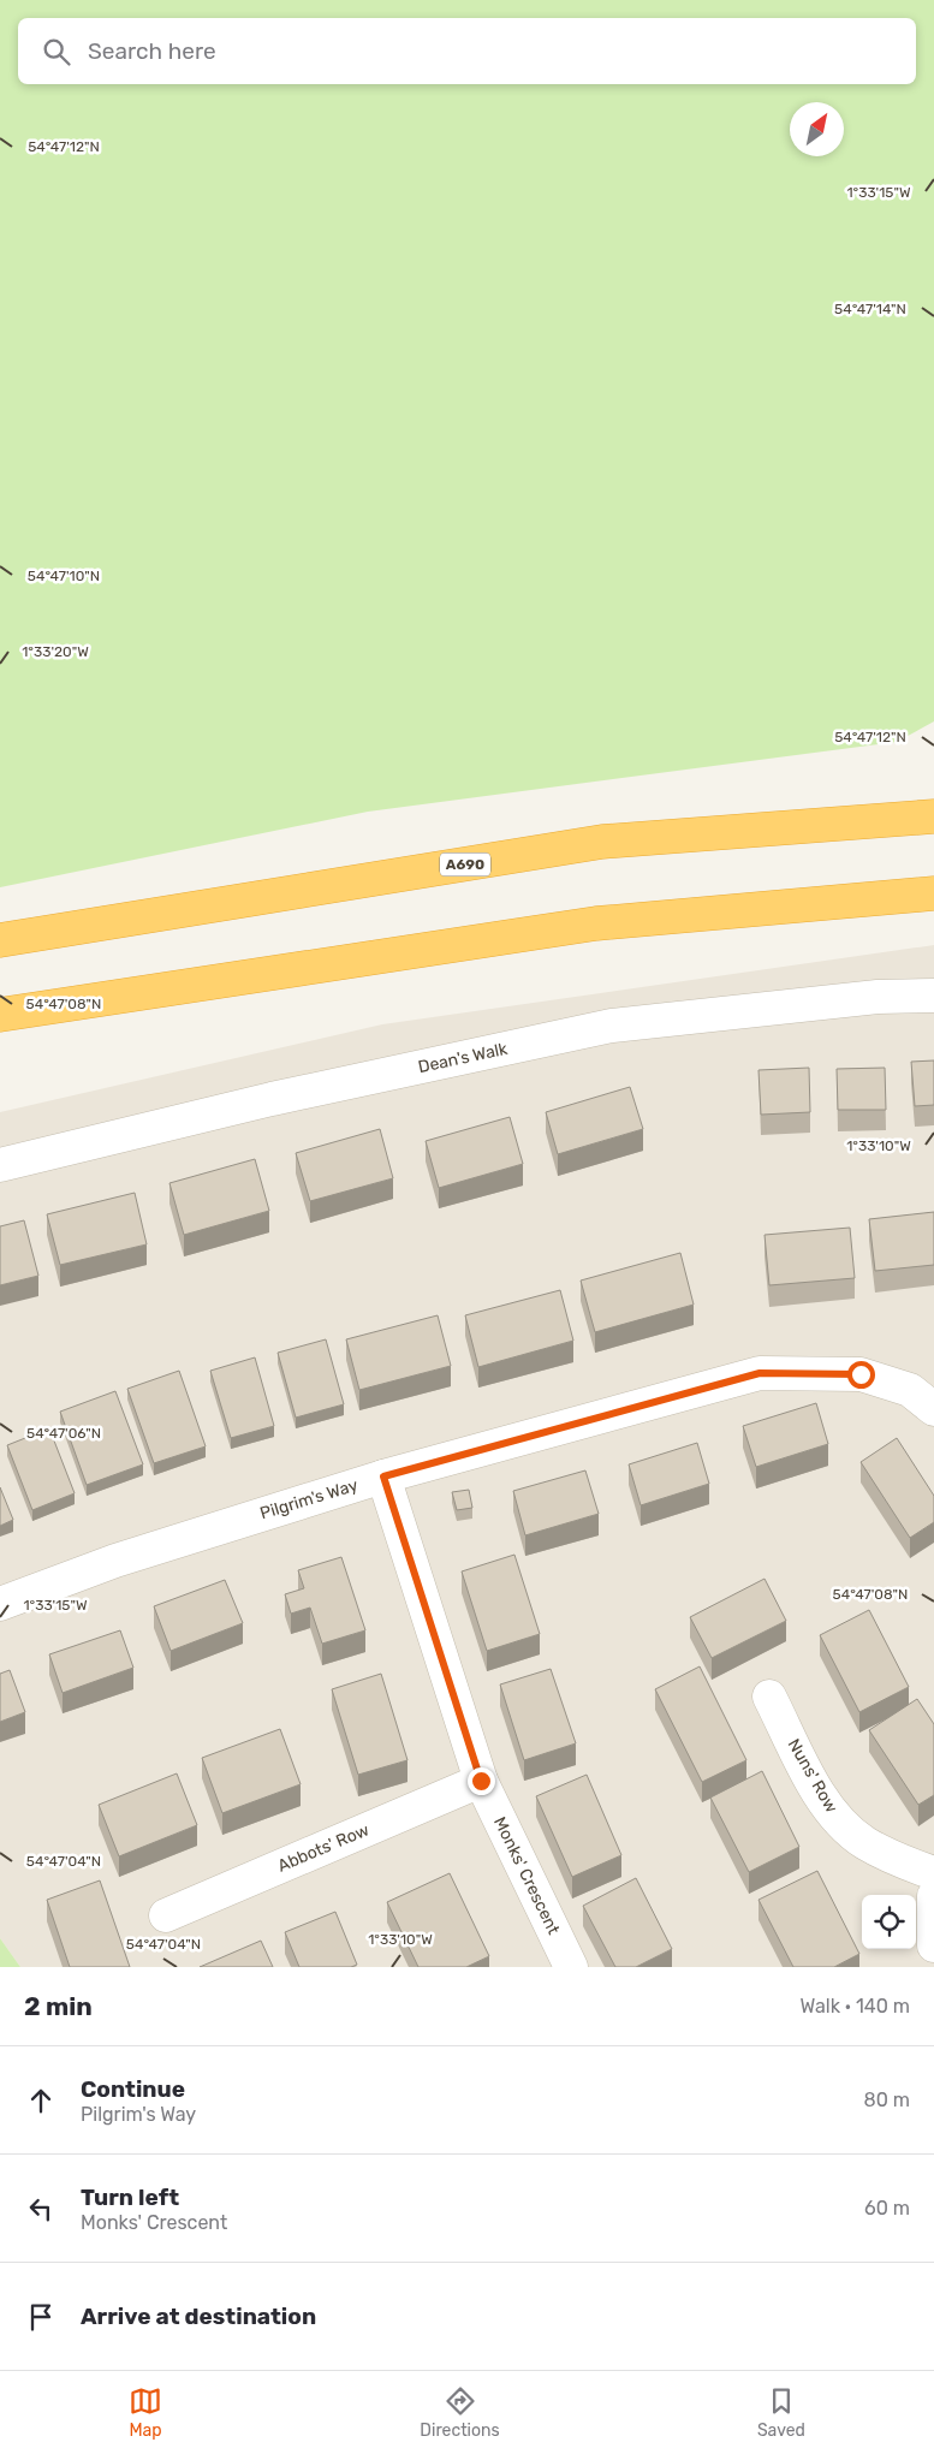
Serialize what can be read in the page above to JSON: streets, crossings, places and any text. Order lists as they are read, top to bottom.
{
  "streets": {
    "highway": ["A690"],
    "street": [
      "Dean's Walk",
      "Pilgrim's Way",
      "Nuns' Row",
      "Abbots' Row",
      "Monks' Crescent"
    ]
  },
  "crossings": [
    ["Pilgrim's Way", "Monks' Crescent"],
    ["Abbots' Row", "Monks' Crescent"]
  ],
  "north": "top right",
  "page": {
    "search": "Search here",
    "heading": ["2 min", "Walk · 140 m"],
    "list": [
      ["Continue", "Pilgrim's Way", "80 m"],
      ["Turn left", "Monks' Crescent", "60 m"],
      "Arrive at destination"
    ],
    "nav": ["Map", "Directions", "Saved"]
  },
  "coordinates": [
    "54°47'12\"N",
    "1°33'15\"W",
    "54°47'14\"N",
    "54°47'10\"N",
    "1°33'20\"W",
    "54°47'08\"N",
    "1°33'10\"W",
    "54°47'06\"N",
    "54°47'04\"N"
  ]
}
